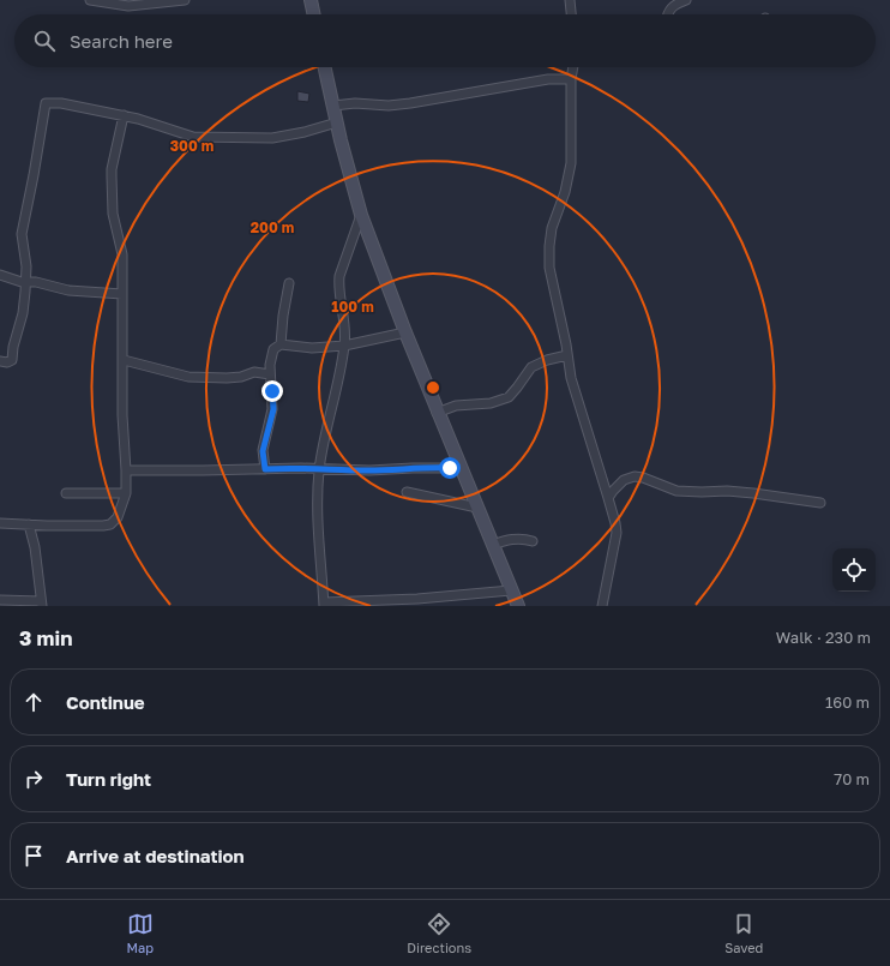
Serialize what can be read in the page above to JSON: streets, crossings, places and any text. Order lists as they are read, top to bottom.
{
  "page": {
    "search": "Search here",
    "heading": ["3 min", "Walk · 230 m"],
    "list": [
      ["Continue", "160 m"],
      ["Turn right", "70 m"],
      "Arrive at destination"
    ],
    "nav": ["Map", "Directions", "Saved"]
  },
  "rings": ["300 m", "200 m", "100 m"]
}
